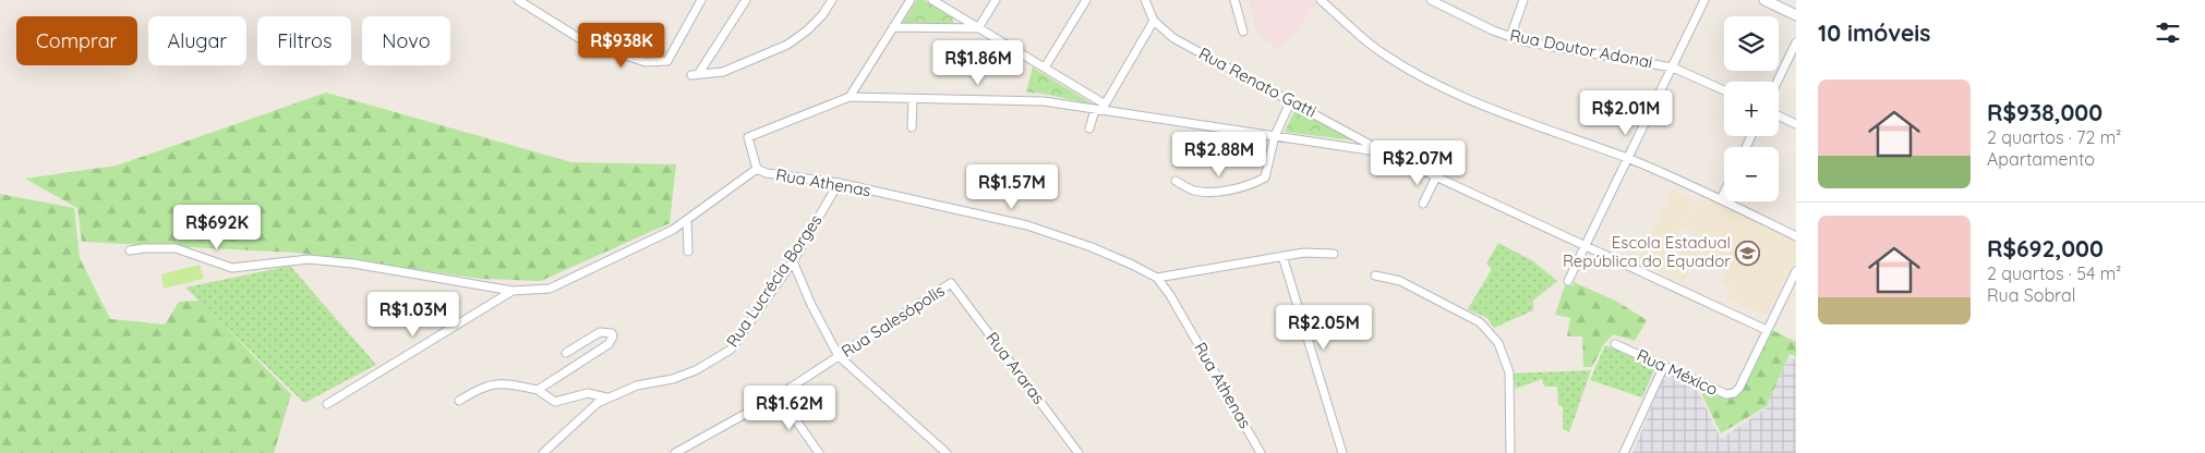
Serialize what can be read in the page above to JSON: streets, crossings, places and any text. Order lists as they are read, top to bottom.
{
  "streets": {
    "street": [
      "Rua Doutor Adonai",
      "Rua Renato Gatti",
      "Rua Athenas",
      "Rua Lucrécia Borges",
      "Rua Salesópolis",
      "Rua Araras",
      "Rua México"
    ]
  },
  "crossings": [
    ["Rua Renato Gatti", "Rua México"],
    ["Rua Athenas", "Rua Lucrécia Borges"],
    ["Rua Salesópolis", "Rua Araras"]
  ],
  "places": {
    "school or university": ["Escola Estadual República do Equador"]
  },
  "page": {
    "heading": "10 imóveis",
    "map_buttons": ["+", "−"],
    "chip": [
      "Comprar",
      "Alugar",
      "Filtros",
      "Novo"
    ],
    "price": [
      "R$938K",
      "R$1.86M",
      "R$2.01M",
      "R$2.88M",
      "R$2.07M",
      "R$1.57M",
      "R$692K",
      "R$1.03M",
      "R$2.05M",
      "R$1.62M"
    ],
    "list": [
      {
        "name": "R$938,000",
        "note": "2 quartos · 72 m² · Apartamento"
      },
      {
        "name": "R$692,000",
        "note": "2 quartos · 54 m² · Rua Sobral"
      }
    ]
  }
}
